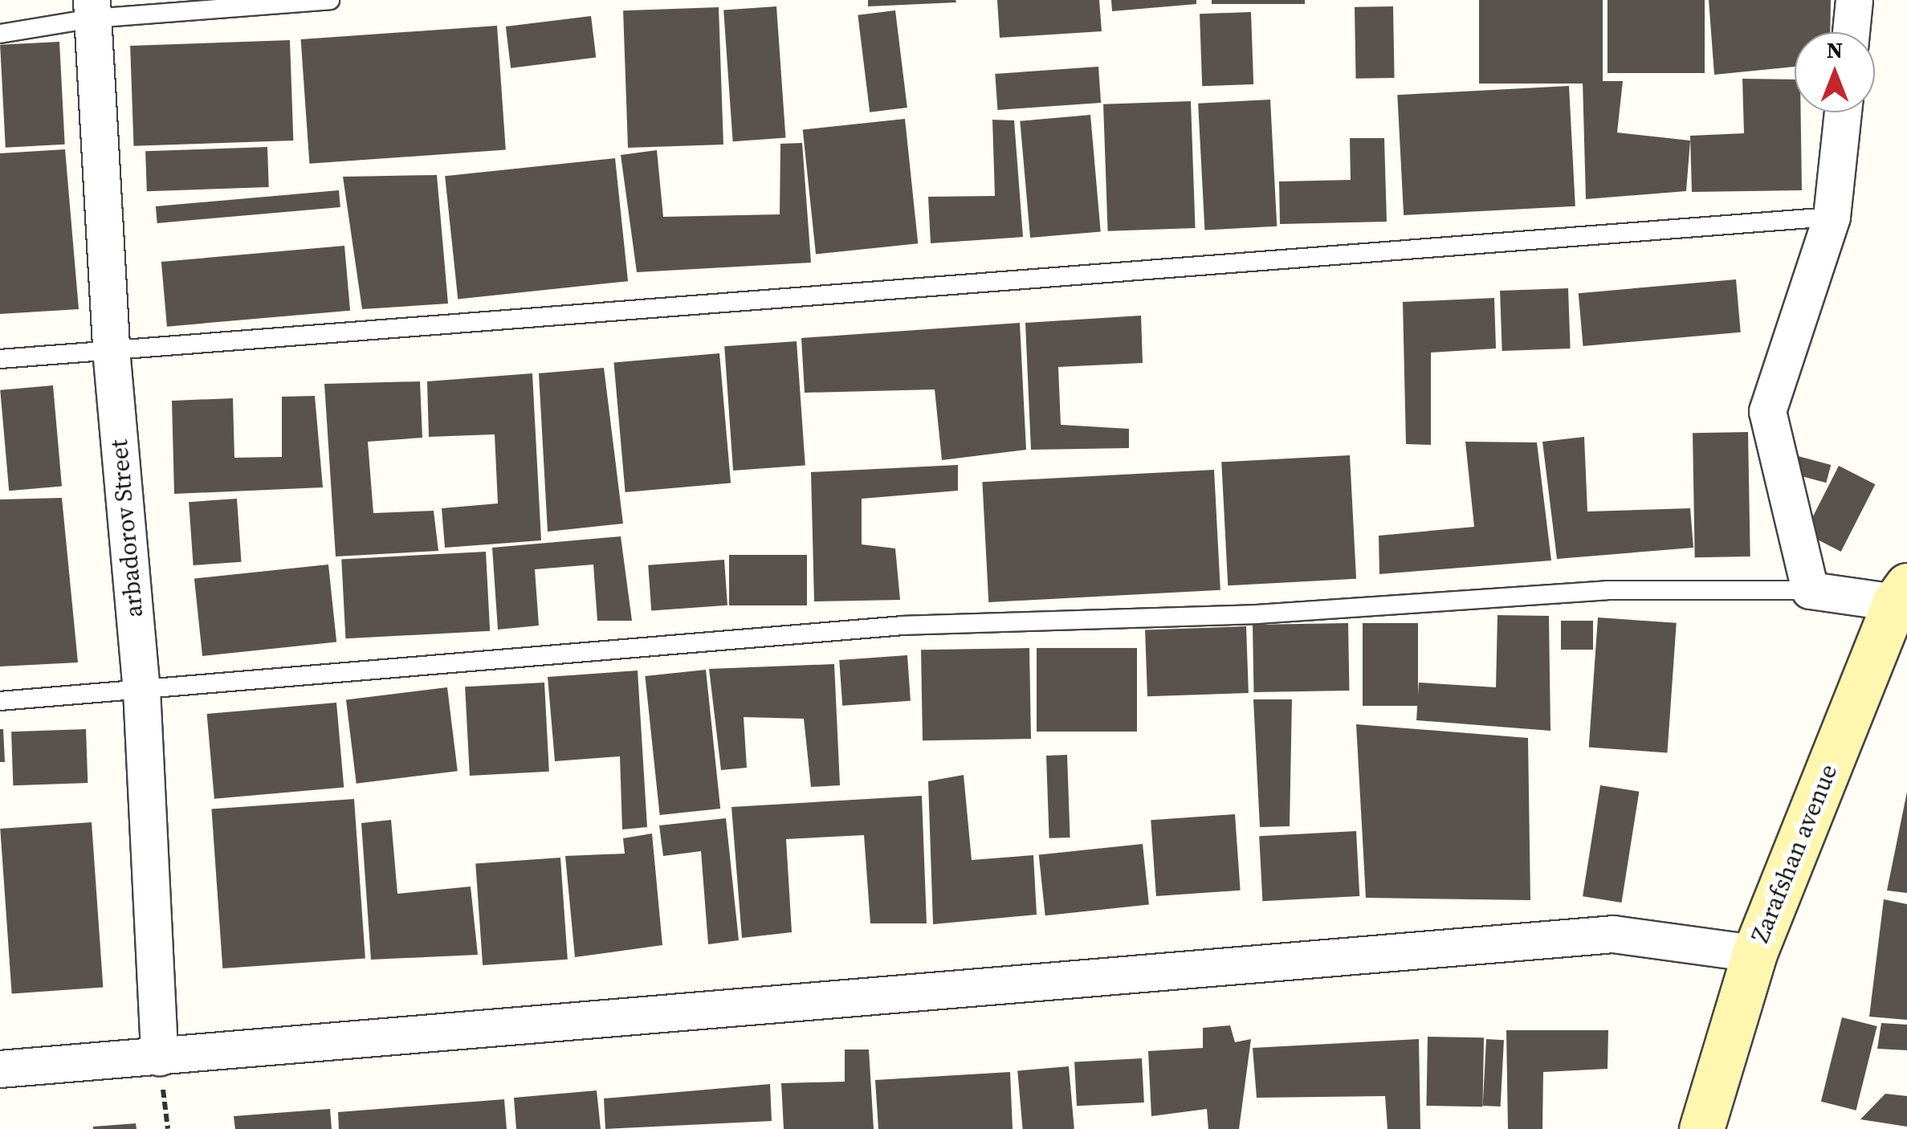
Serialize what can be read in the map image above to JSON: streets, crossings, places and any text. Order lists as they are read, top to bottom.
{
  "streets": {
    "main road": ["Zarafshan avenue"],
    "street": ["arbadorov Street"]
  },
  "north": "top"
}
